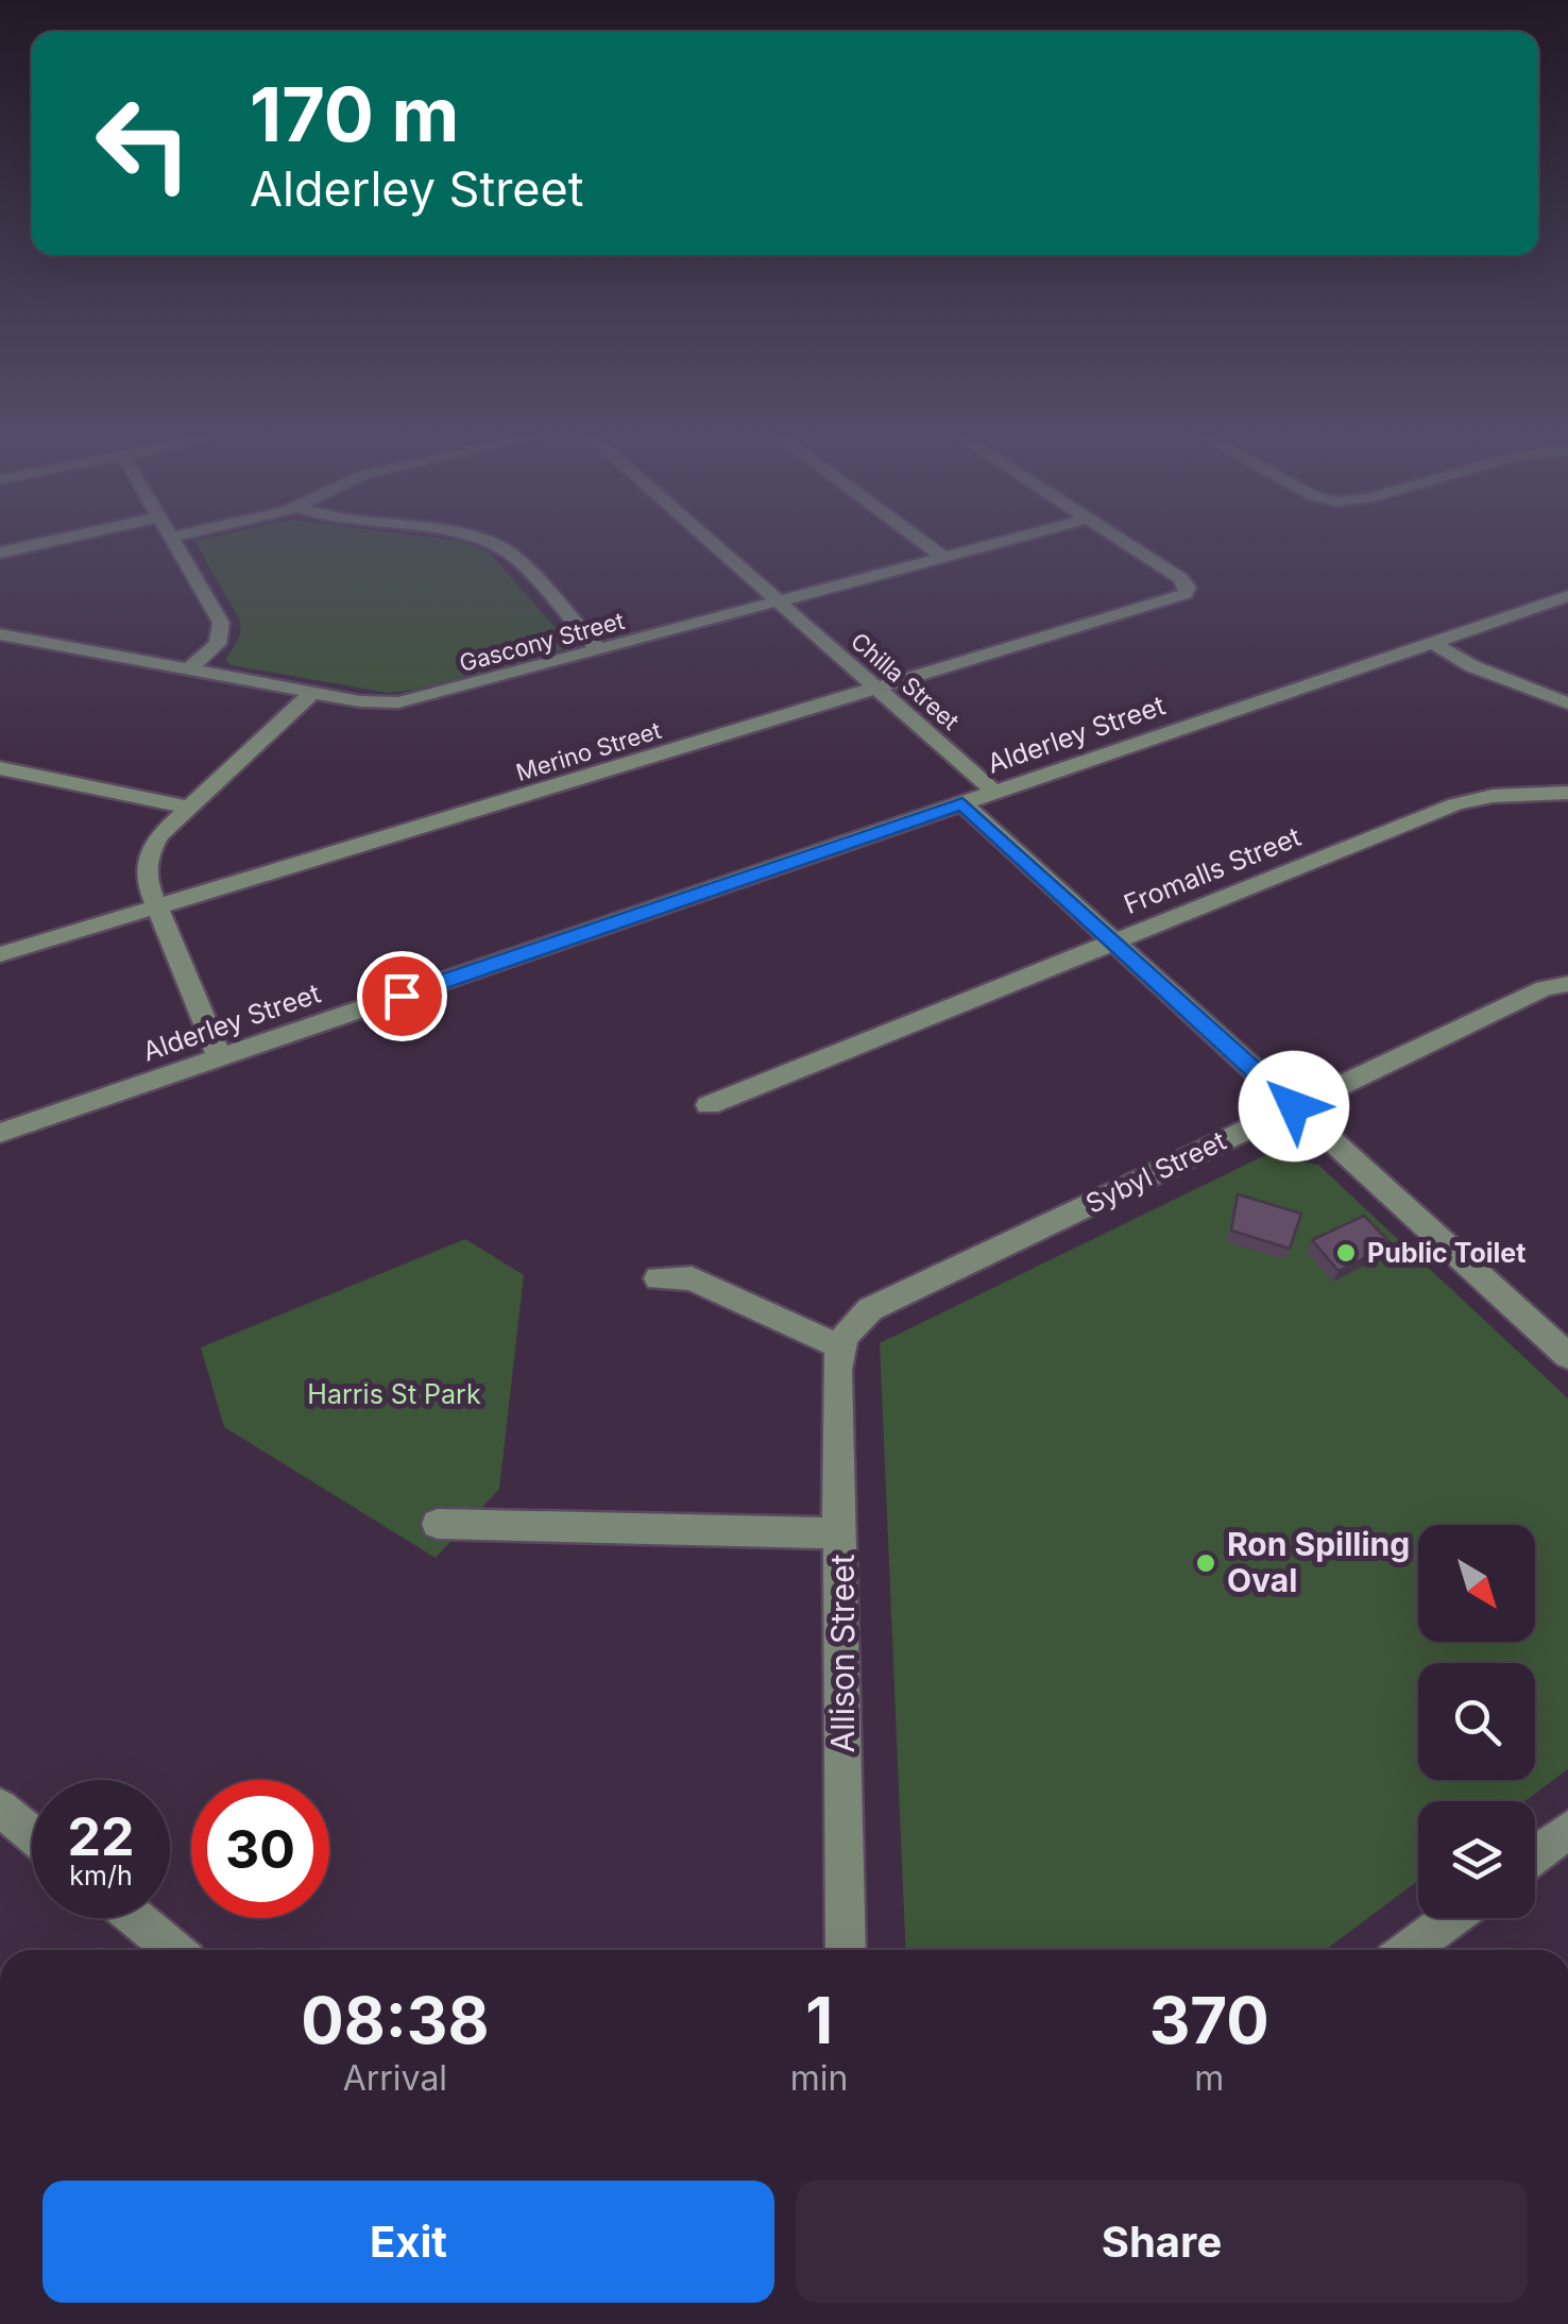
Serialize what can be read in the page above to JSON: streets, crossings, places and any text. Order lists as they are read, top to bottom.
{
  "streets": {
    "street": [
      "Gascony Street",
      "Chilla Street",
      "Alderley Street",
      "Merino Street",
      "Fromalls Street",
      "Sybyl Street",
      "Allison Street"
    ]
  },
  "crossings": [
    ["Gascony Street", "Chilla Street"],
    ["Chilla Street", "Alderley Street"],
    ["Chilla Street", "Merino Street"],
    ["Sybyl Street", "Allison Street"]
  ],
  "parks": ["Harris St Park"],
  "places": ["Public Toilet", "Ron Spilling Oval"],
  "north": "bottom right",
  "page": {
    "turn": ["170 m", "Alderley Street"],
    "speed": "22 km/h",
    "limit": "30",
    "eta": [
      "08:38",
      "Arrival",
      "1",
      "min",
      "370",
      "m"
    ],
    "buttons": ["Exit", "Share"]
  }
}
